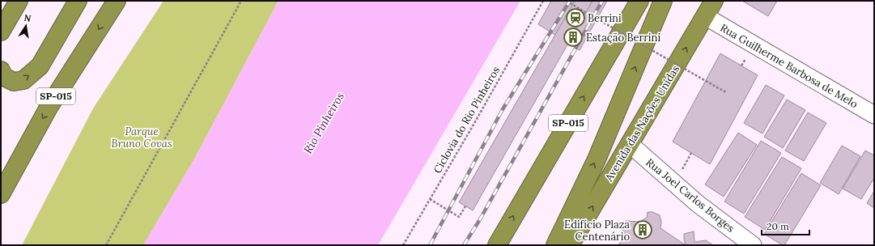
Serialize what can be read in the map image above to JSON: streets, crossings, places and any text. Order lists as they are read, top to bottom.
{
  "streets": {
    "highway": ["SP-015", "Avenida das Nações Unidas"],
    "street": ["Rua Guilherme Barbosa de Melo", "Rua Joel Carlos Borges"],
    "path": ["Ciclovia do Rio Pinheiros"]
  },
  "crossings": [
    ["Rua Guilherme Barbosa de Melo", "Avenida das Nações Unidas"],
    ["Avenida das Nações Unidas", "Rua Joel Carlos Borges"]
  ],
  "water": ["Rio Pinheiros"],
  "parks": ["Parque Bruno Covas"],
  "places": {
    "station": ["Berrini"],
    "building": ["Estação Berrini", "Edifício Plaza Centenário"]
  },
  "scale_bar": "20 m",
  "north": "top"
}
